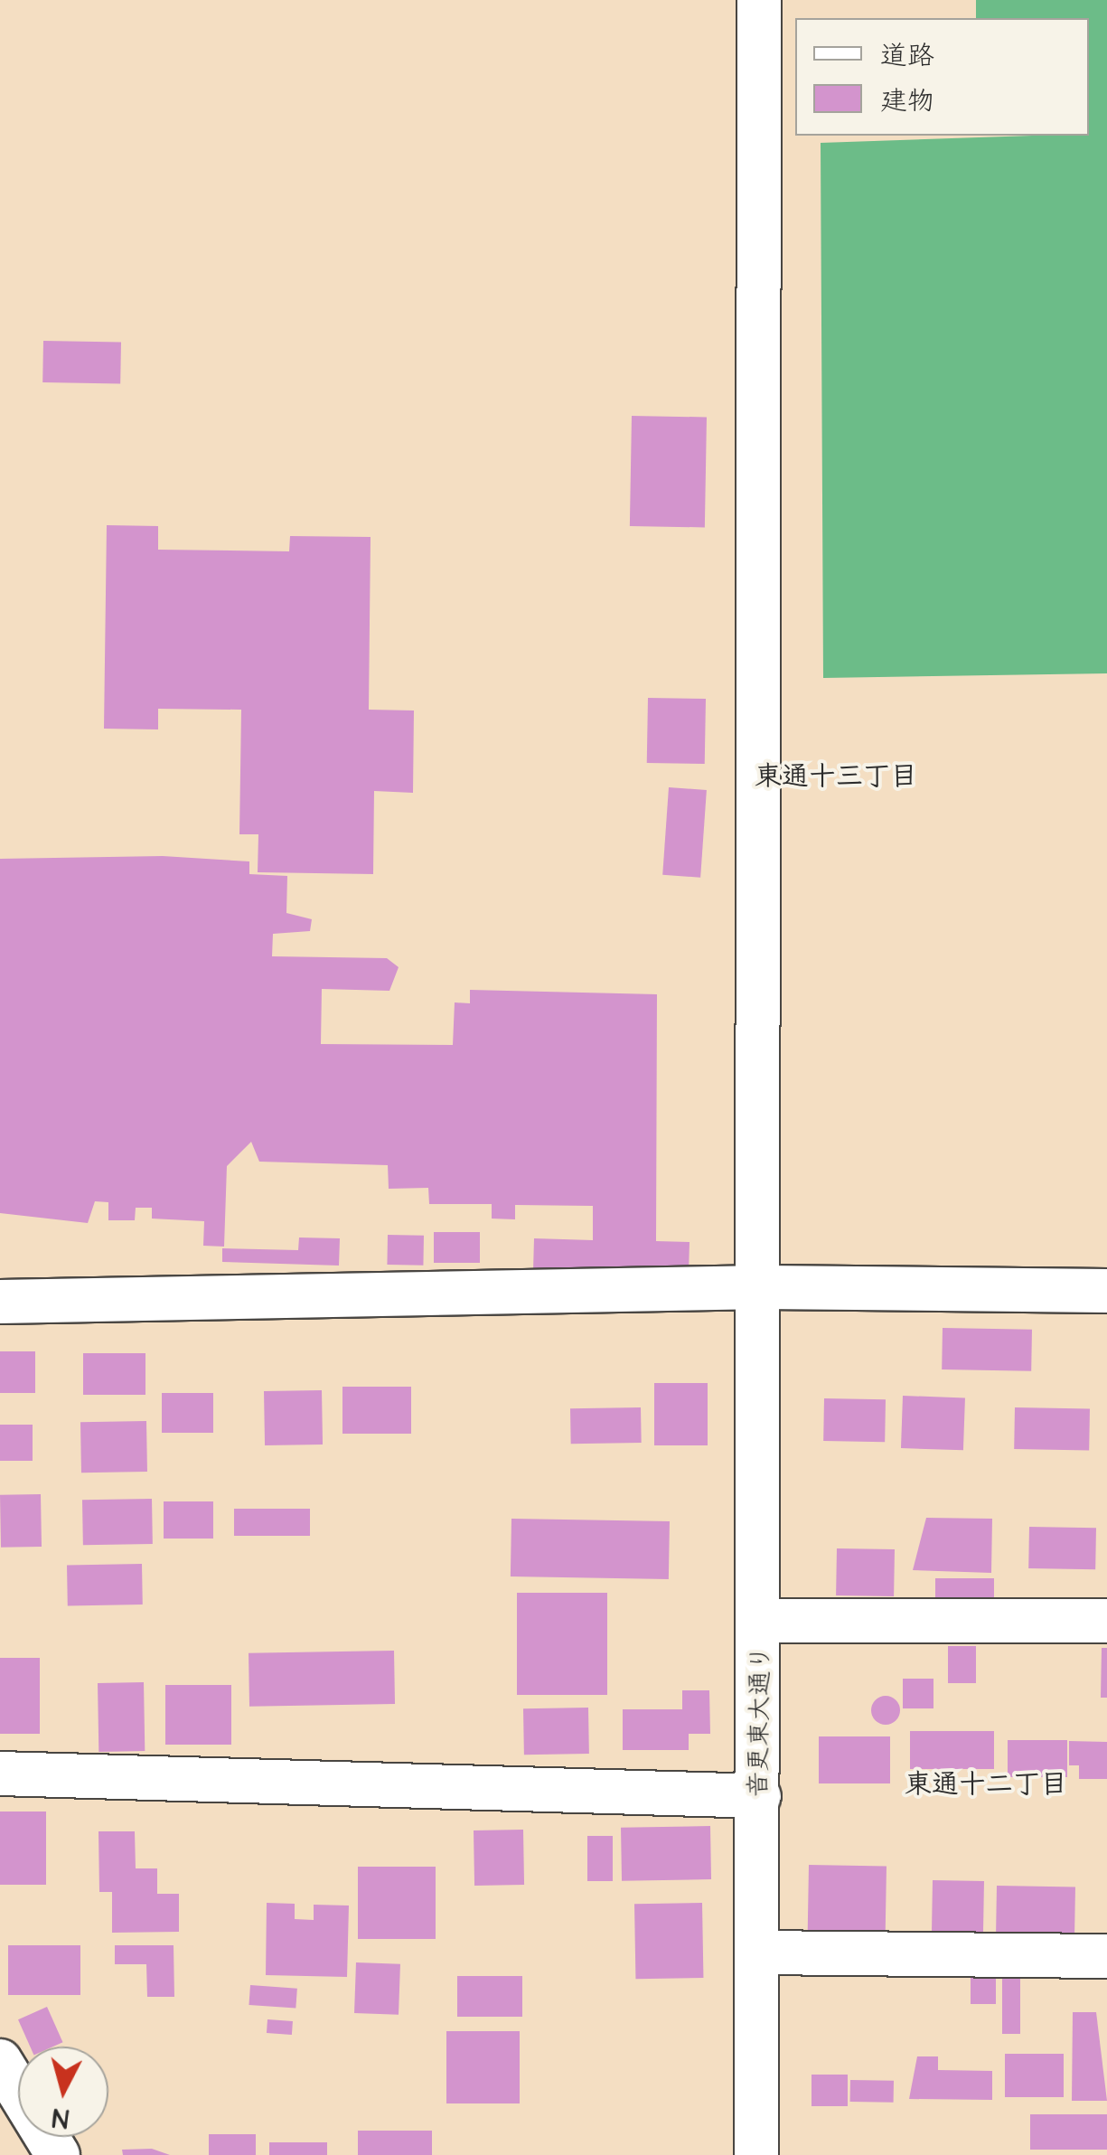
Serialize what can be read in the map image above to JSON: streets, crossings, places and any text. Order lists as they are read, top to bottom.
{
  "streets": {
    "street": ["音更東大通り"]
  },
  "districts": ["東通十三丁目", "東通十二丁目"],
  "legend": ["道路", "建物"],
  "north": "bottom"
}
